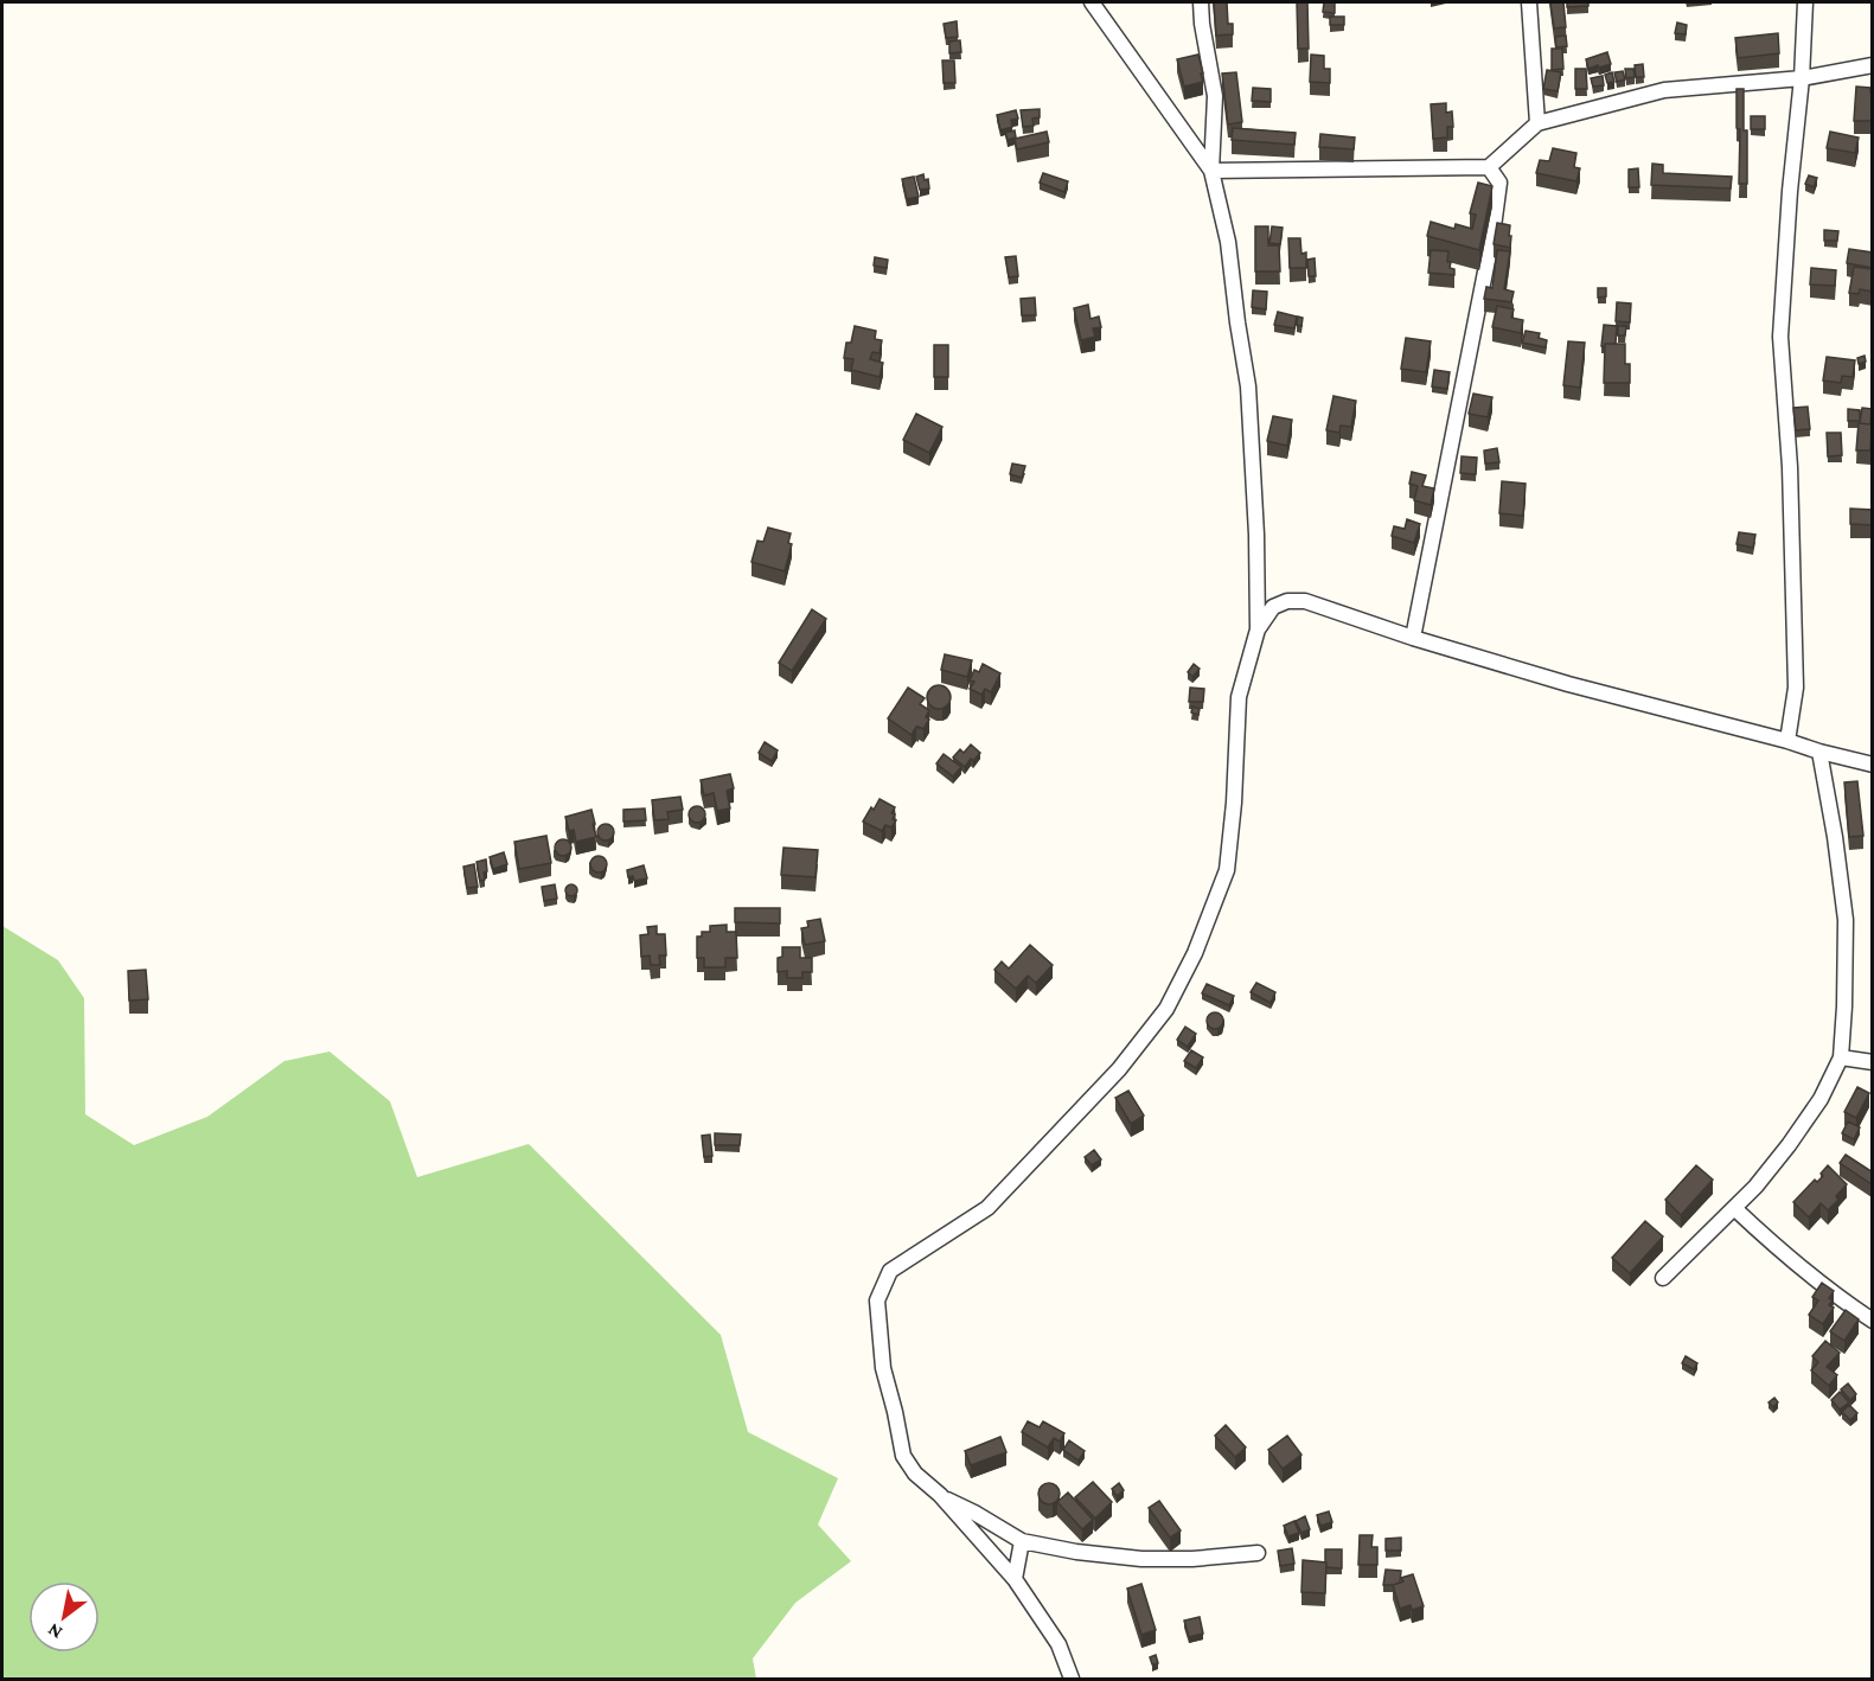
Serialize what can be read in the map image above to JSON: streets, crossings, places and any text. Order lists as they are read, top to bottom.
{
  "north": "bottom left"
}
